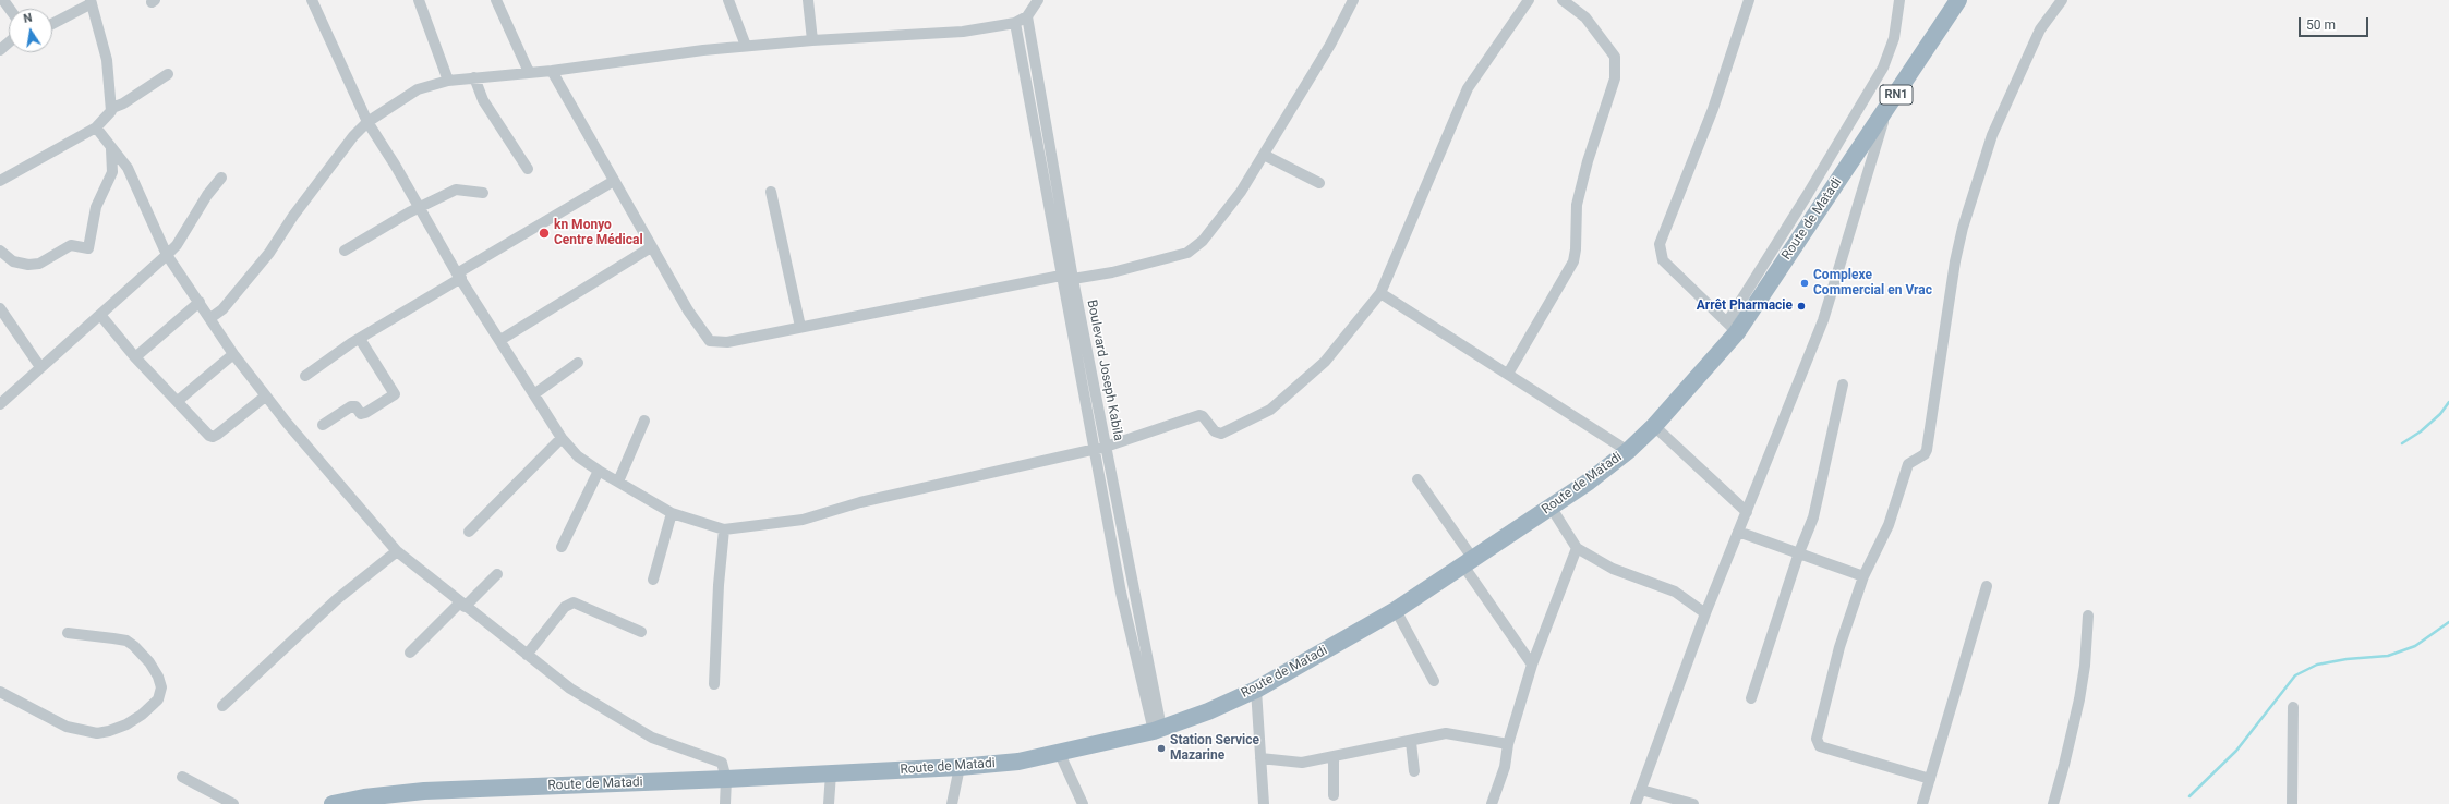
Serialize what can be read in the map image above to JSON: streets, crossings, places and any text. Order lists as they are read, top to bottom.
{
  "streets": {
    "highway": ["RN1", "Route de Matadi"],
    "street": ["Boulevard Joseph Kabila"]
  },
  "crossings": [
    ["Route de Matadi", "Boulevard Joseph Kabila"]
  ],
  "places": [
    "kn Monyo Centre Médical",
    "Complexe Commercial en Vrac",
    "Arrêt Pharmacie",
    "Station Service Mazarine"
  ],
  "scale_bar": "50 m",
  "north": "top"
}
